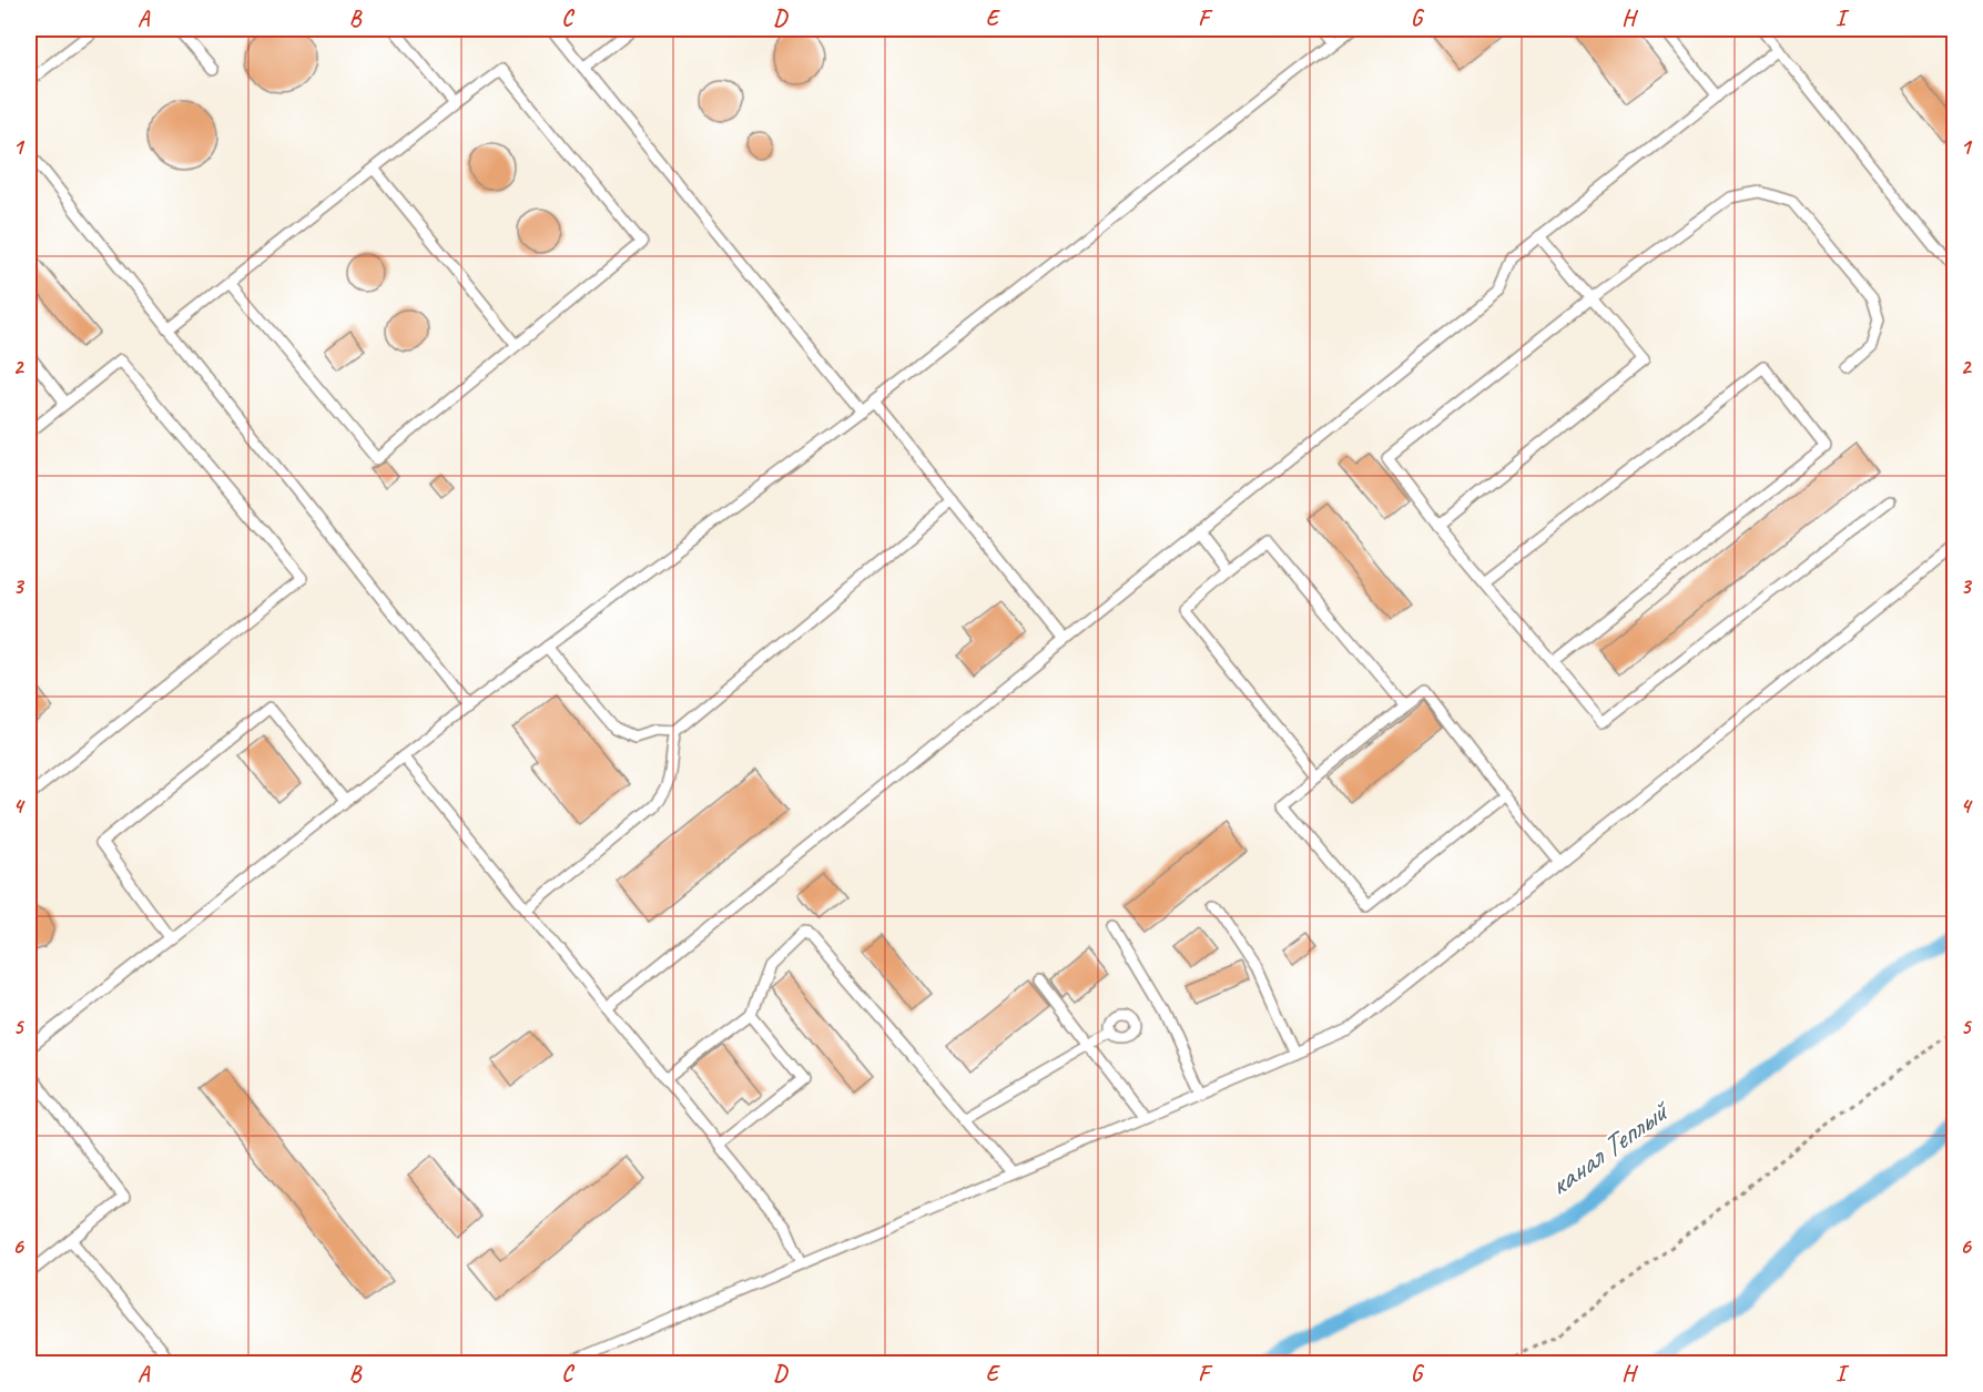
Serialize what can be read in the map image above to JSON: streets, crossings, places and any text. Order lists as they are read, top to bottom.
{
  "water": ["канал Теплый"],
  "grid": {
    "columns": [
      "A",
      "B",
      "C",
      "D",
      "E",
      "F",
      "G",
      "H",
      "I"
    ],
    "rows": [
      "1",
      "2",
      "3",
      "4",
      "5",
      "6"
    ]
  }
}
